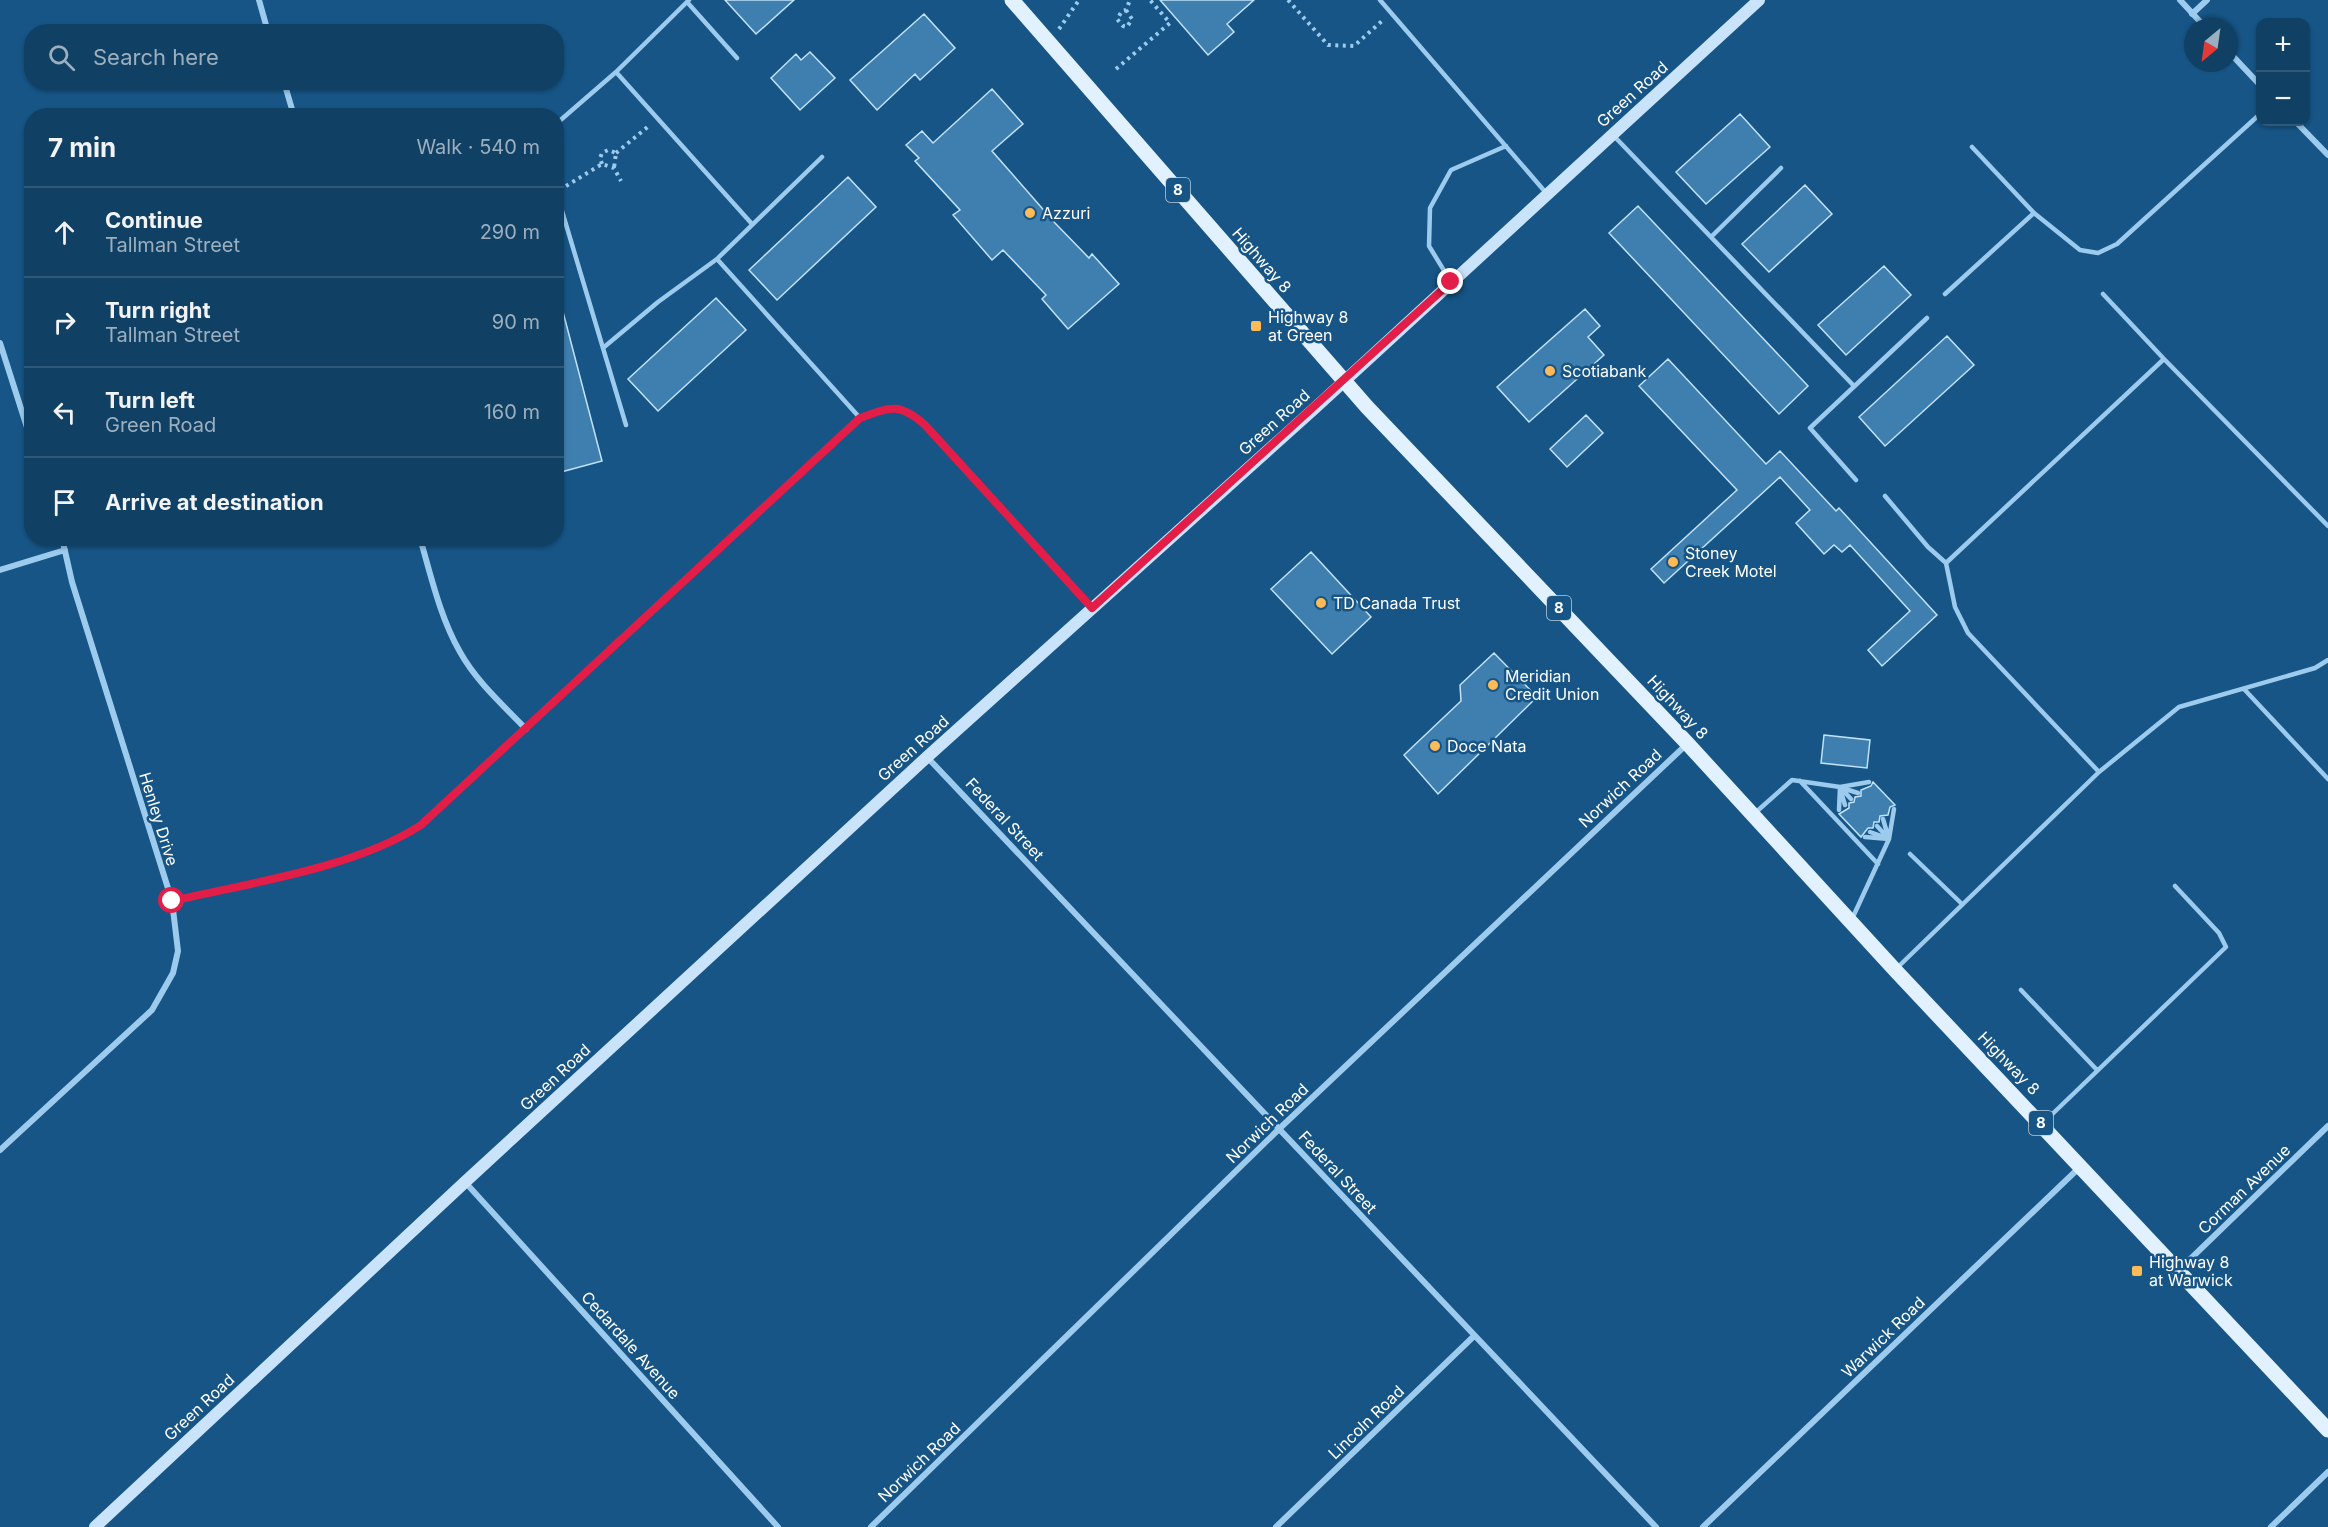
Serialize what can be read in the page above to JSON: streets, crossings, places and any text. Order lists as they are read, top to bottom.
{
  "streets": {
    "main road": ["8", "Highway 8"],
    "street": [
      "Green Road",
      "Norwich Road",
      "Henley Drive",
      "Federal Street",
      "Corman Avenue",
      "Warwick Road",
      "Cedardale Avenue",
      "Lincoln Road"
    ]
  },
  "crossings": [
    ["Green Road", "Highway 8"],
    ["Green Road", "Federal Street"],
    ["Green Road", "Cedardale Avenue"],
    ["Highway 8", "Norwich Road"],
    ["Highway 8", "Corman Avenue"],
    ["Highway 8", "Warwick Road"],
    ["Norwich Road", "Federal Street"],
    ["Federal Street", "Lincoln Road"]
  ],
  "places": {
    "other": [
      "Azzuri",
      "Scotiabank",
      "Stoney Creek Motel",
      "TD Canada Trust",
      "Meridian Credit Union",
      "Doce Nata"
    ],
    "transit": ["Highway 8 at Green", "Highway 8 at Warwick"]
  },
  "north": "bottom left",
  "page": {
    "map_buttons": ["+", "−"],
    "search": "Search here",
    "heading": ["7 min", "Walk · 540 m"],
    "list": [
      ["Continue", "Tallman Street", "290 m"],
      ["Turn right", "Tallman Street", "90 m"],
      ["Turn left", "Green Road", "160 m"],
      "Arrive at destination"
    ]
  }
}
